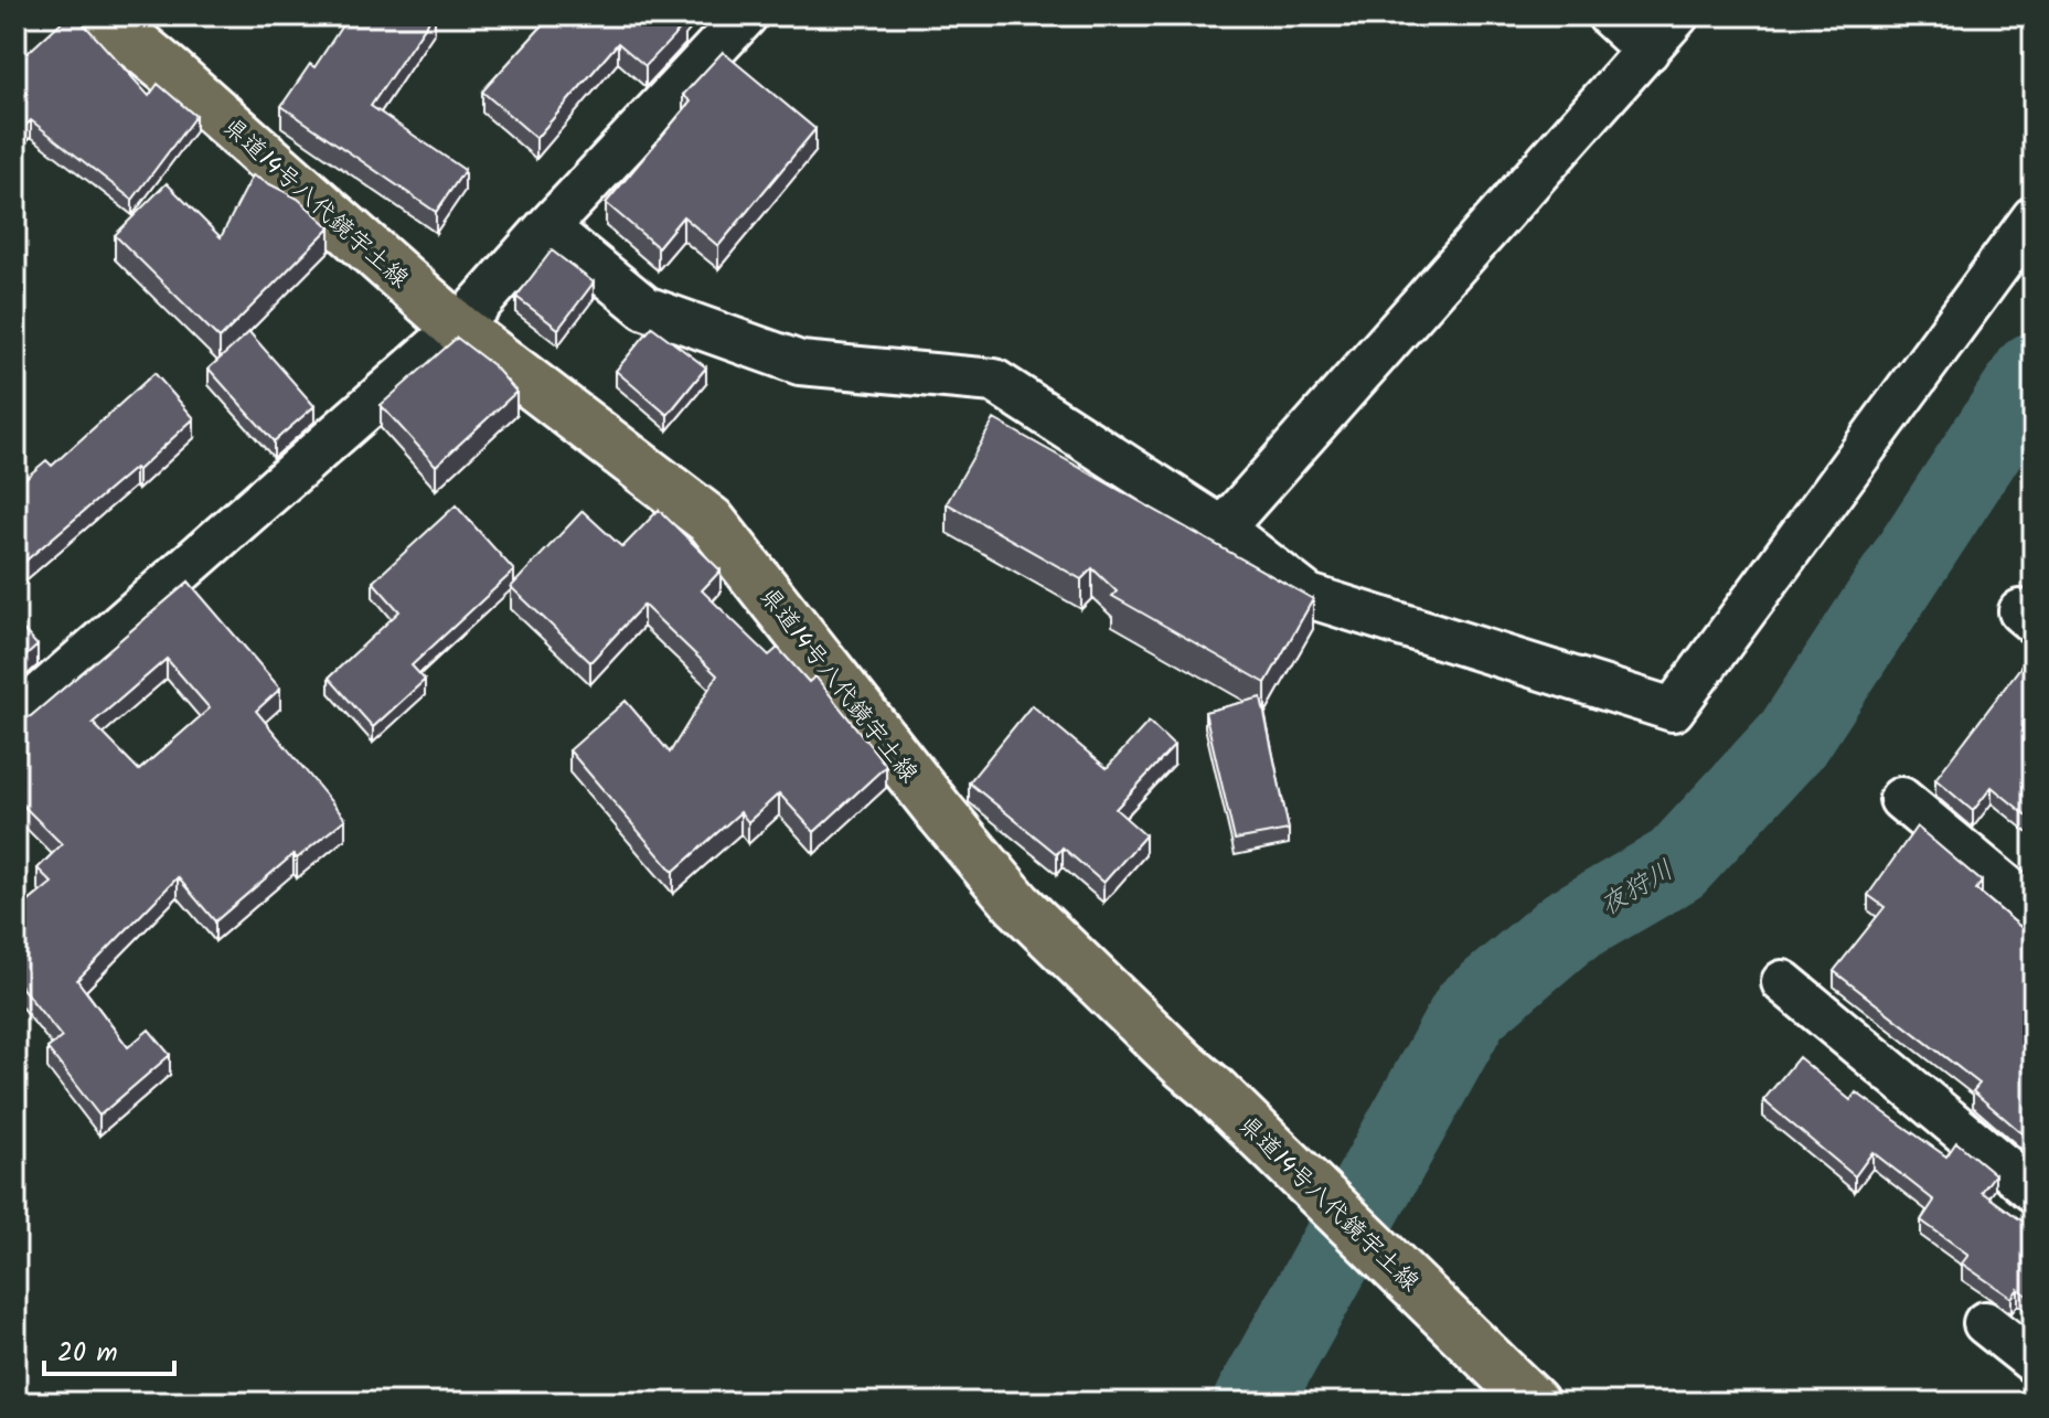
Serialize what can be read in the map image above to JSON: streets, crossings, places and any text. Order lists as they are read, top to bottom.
{
  "streets": {
    "main road": ["県道14号八代鏡宇土線"]
  },
  "water": ["夜狩川"],
  "scale_bar": "20 m"
}
